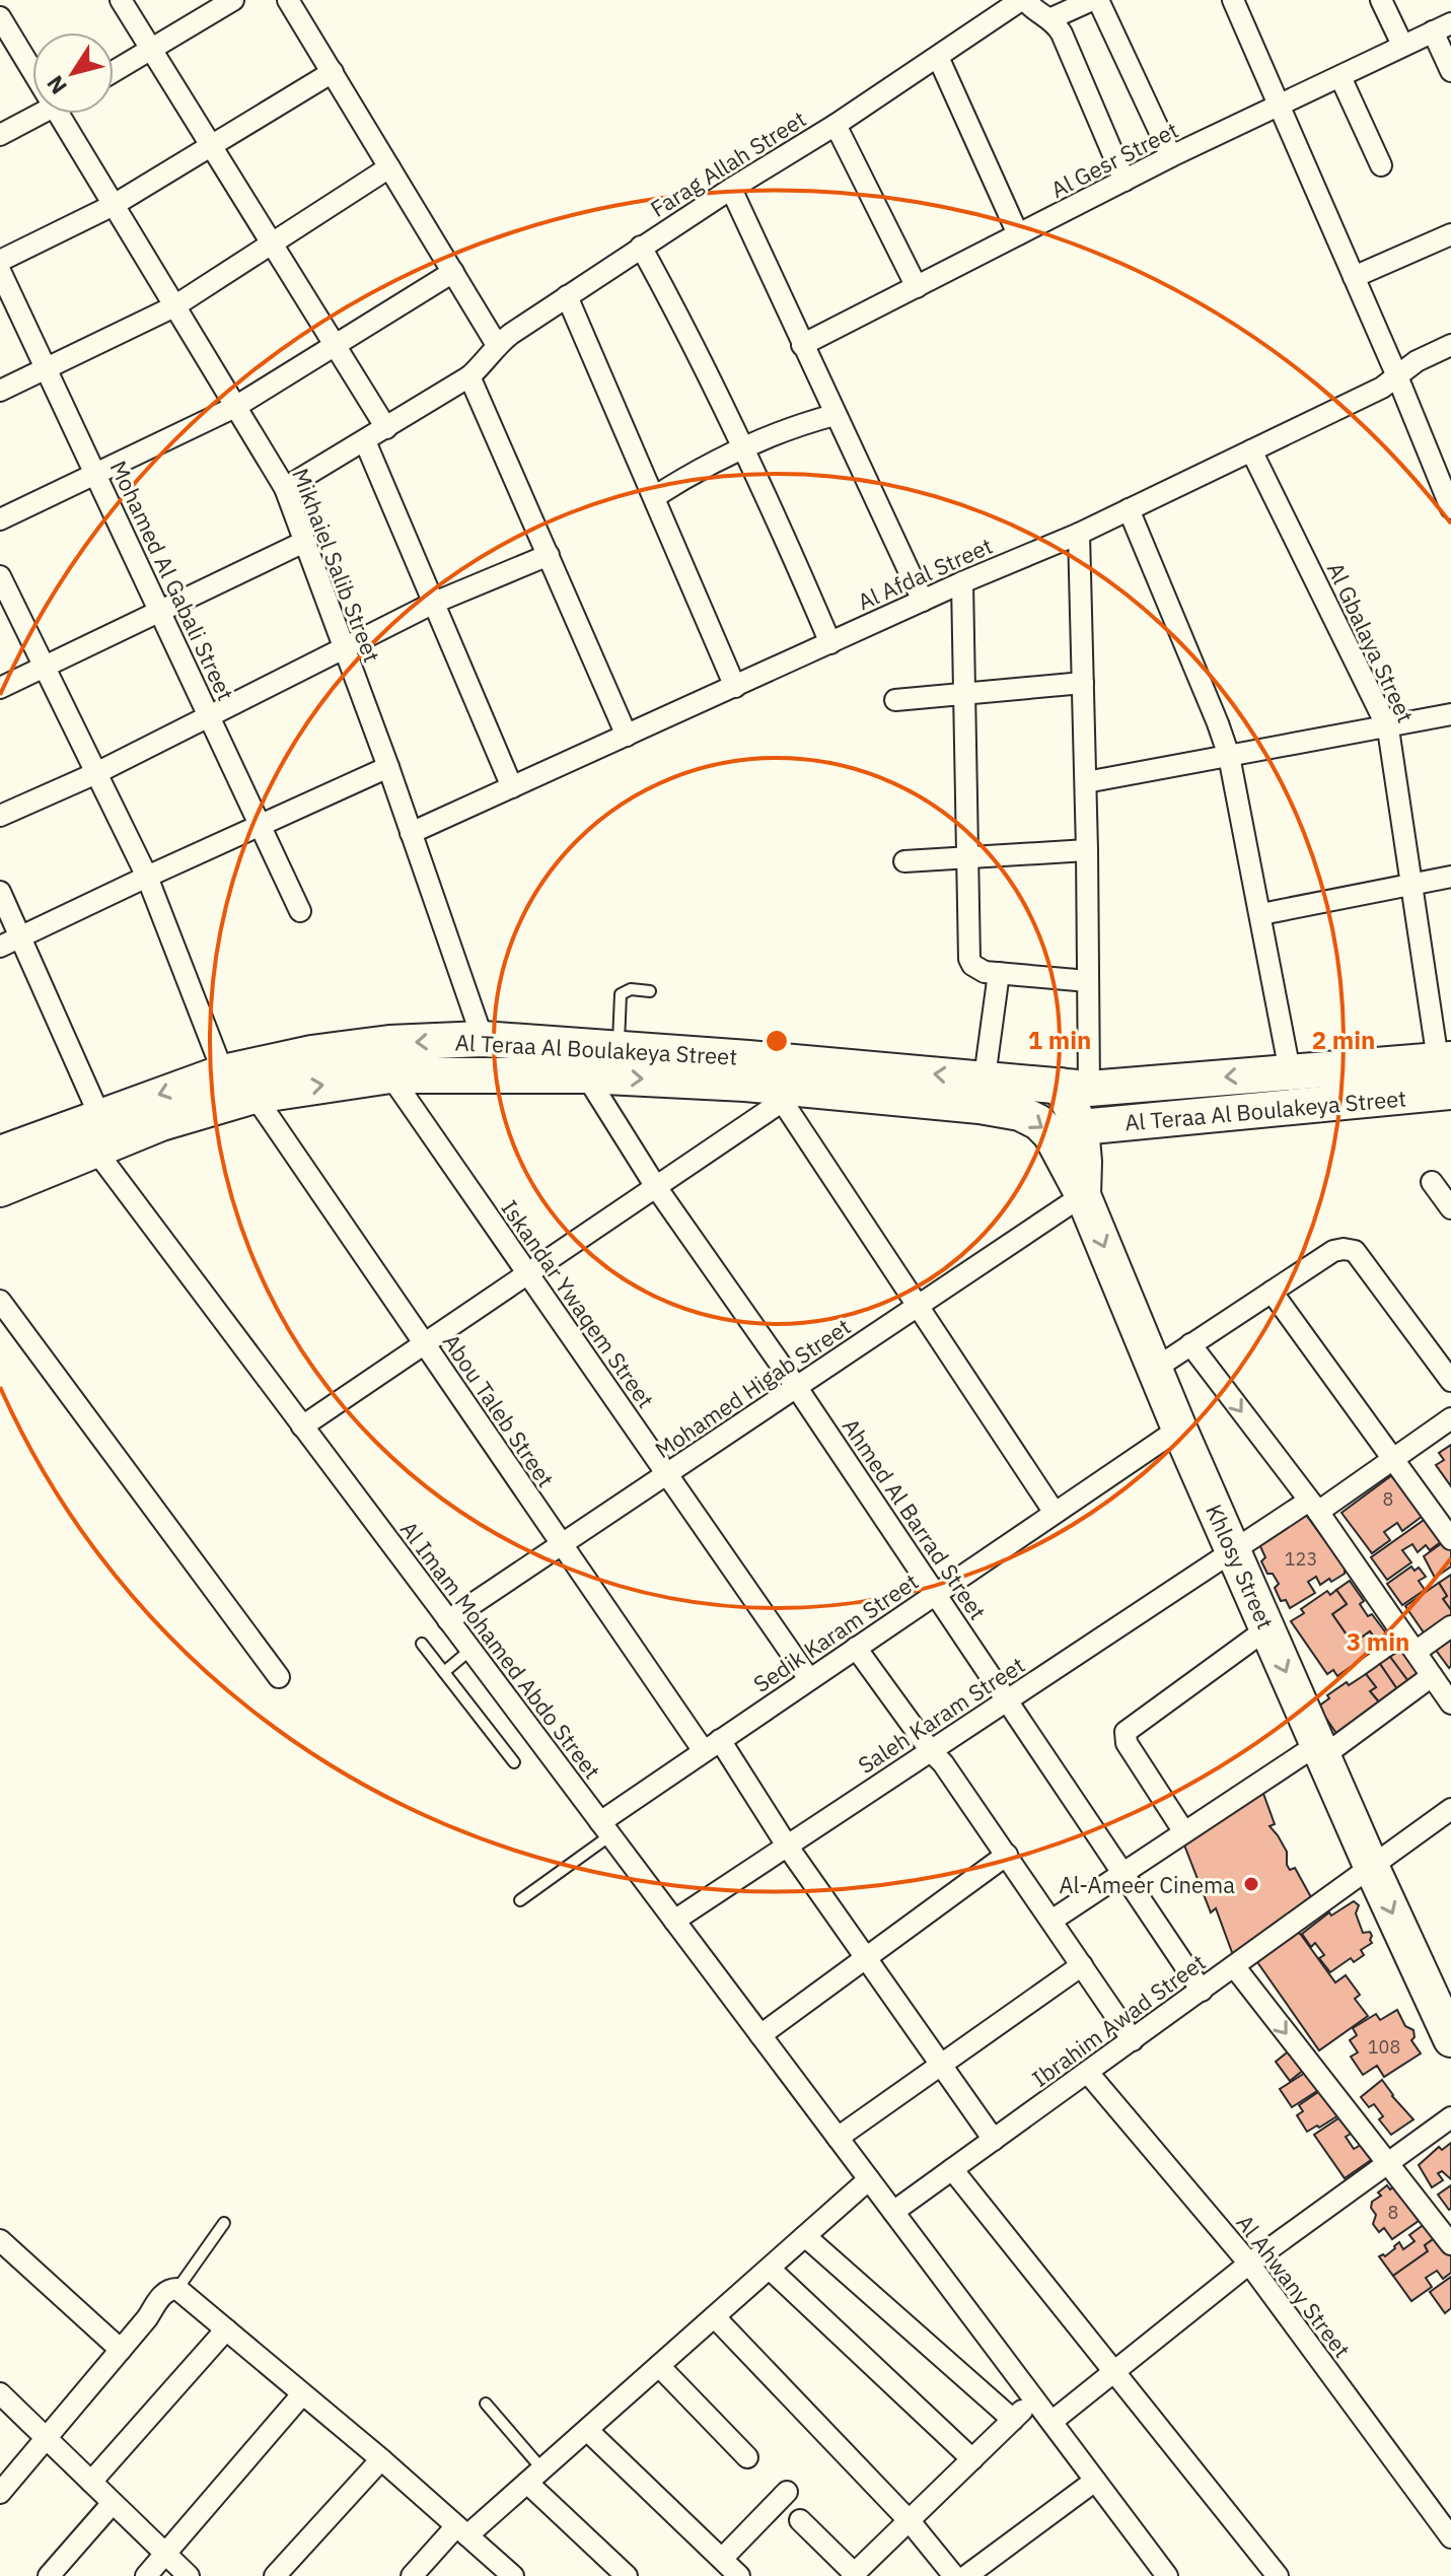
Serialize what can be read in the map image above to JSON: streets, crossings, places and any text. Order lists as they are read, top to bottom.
{
  "streets": {
    "main road": ["Al Teraa Al Boulakeya Street", "Khlosy Street"],
    "street": [
      "Al Gesr Street",
      "Farag Allah Street",
      "Mikhaiel Salib Street",
      "Al Afdal Street",
      "Mohamed Al Gabali Street",
      "Al Gbalaya Street",
      "Iskandar Ywaqem Street",
      "Mohamed Higab Street",
      "Abou Taleb Street",
      "Ahmed Al Barrad Street",
      "Sedik Karam Street",
      "Al Imam Mohamed Abdo Street",
      "Saleh Karam Street",
      "Ibrahim Awad Street",
      "Al Ahwany Street"
    ]
  },
  "crossings": [
    ["Farag Allah Street", "Mikhaiel Salib Street"],
    ["Mikhaiel Salib Street", "Al Afdal Street"],
    ["Mikhaiel Salib Street", "Al Teraa Al Boulakeya Street"],
    ["Al Afdal Street", "Al Gbalaya Street"],
    ["Al Gbalaya Street", "Al Teraa Al Boulakeya Street"],
    ["Al Teraa Al Boulakeya Street", "Iskandar Ywaqem Street"],
    ["Al Teraa Al Boulakeya Street", "Mohamed Higab Street"],
    ["Al Teraa Al Boulakeya Street", "Abou Taleb Street"],
    ["Al Teraa Al Boulakeya Street", "Ahmed Al Barrad Street"],
    ["Al Teraa Al Boulakeya Street", "Khlosy Street"],
    ["Al Teraa Al Boulakeya Street", "Al Imam Mohamed Abdo Street"],
    ["Iskandar Ywaqem Street", "Mohamed Higab Street"],
    ["Iskandar Ywaqem Street", "Sedik Karam Street"],
    ["Mohamed Higab Street", "Abou Taleb Street"],
    ["Mohamed Higab Street", "Ahmed Al Barrad Street"],
    ["Mohamed Higab Street", "Khlosy Street"],
    ["Mohamed Higab Street", "Al Imam Mohamed Abdo Street"],
    ["Abou Taleb Street", "Sedik Karam Street"],
    ["Abou Taleb Street", "Saleh Karam Street"],
    ["Abou Taleb Street", "Ibrahim Awad Street"],
    ["Ahmed Al Barrad Street", "Sedik Karam Street"],
    ["Ahmed Al Barrad Street", "Saleh Karam Street"],
    ["Ahmed Al Barrad Street", "Ibrahim Awad Street"],
    ["Khlosy Street", "Sedik Karam Street"],
    ["Khlosy Street", "Saleh Karam Street"],
    ["Khlosy Street", "Ibrahim Awad Street"],
    ["Sedik Karam Street", "Al Imam Mohamed Abdo Street"],
    ["Al Imam Mohamed Abdo Street", "Saleh Karam Street"],
    ["Al Imam Mohamed Abdo Street", "Ibrahim Awad Street"],
    ["Ibrahim Awad Street", "Al Ahwany Street"]
  ],
  "one_way": ["Khlosy Street"],
  "places": ["Al-Ameer Cinema"],
  "house_numbers": [
    "8",
    "123",
    "108",
    "8"
  ],
  "north": "bottom left",
  "rings": ["1 min", "2 min", "3 min"]
}
